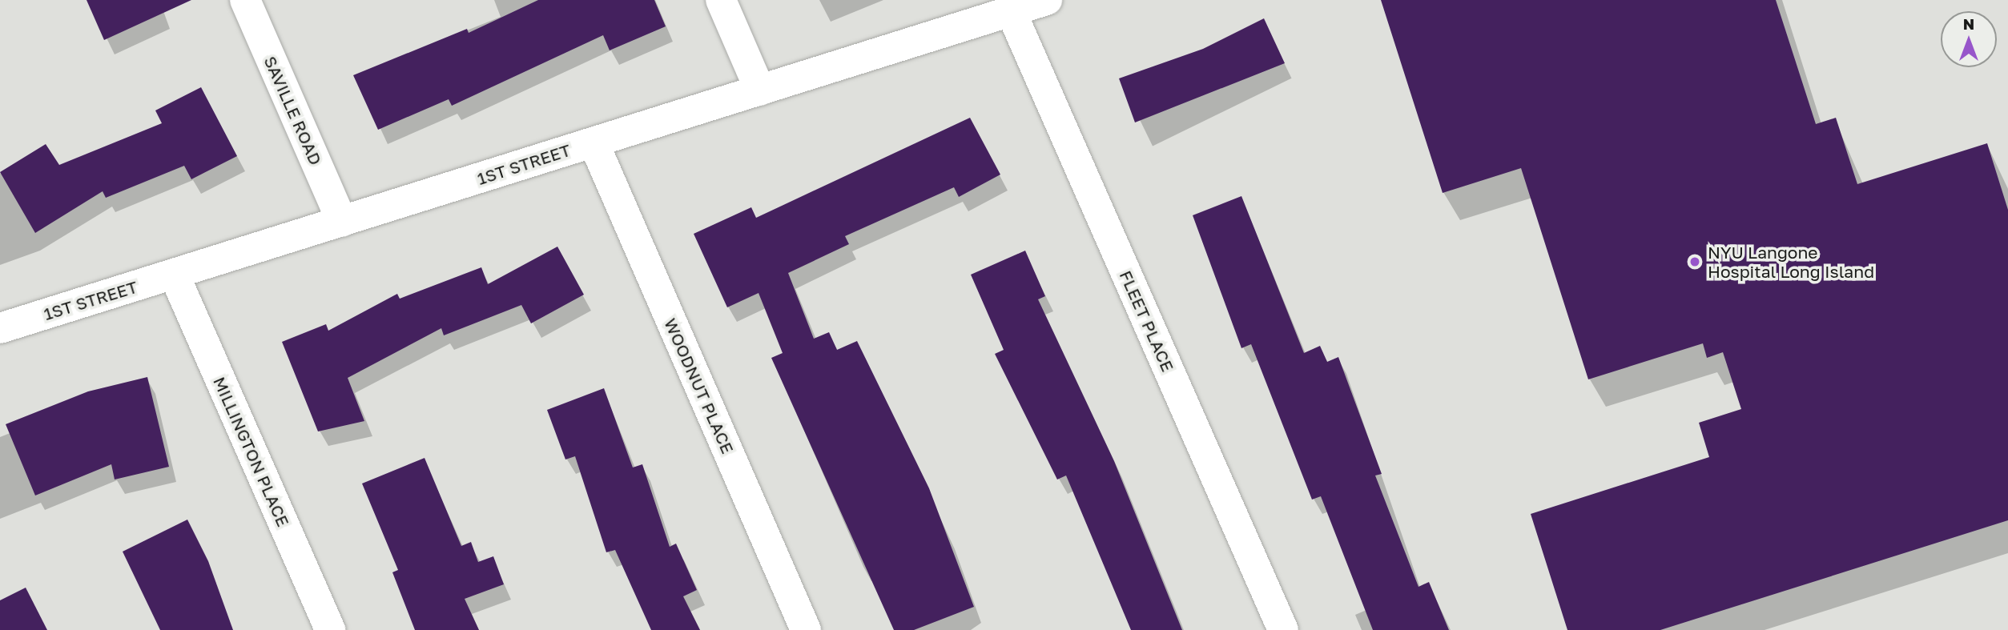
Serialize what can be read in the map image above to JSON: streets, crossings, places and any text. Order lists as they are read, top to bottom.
{
  "streets": {
    "street": [
      "SAVILLE ROAD",
      "1ST STREET",
      "FLEET PLACE",
      "WOODNUT PLACE",
      "MILLINGTON PLACE"
    ]
  },
  "crossings": [
    ["SAVILLE ROAD", "1ST STREET"],
    ["1ST STREET", "FLEET PLACE"],
    ["1ST STREET", "WOODNUT PLACE"],
    ["1ST STREET", "MILLINGTON PLACE"]
  ],
  "places": ["NYU Langone Hospital Long Island"],
  "north": "top"
}
